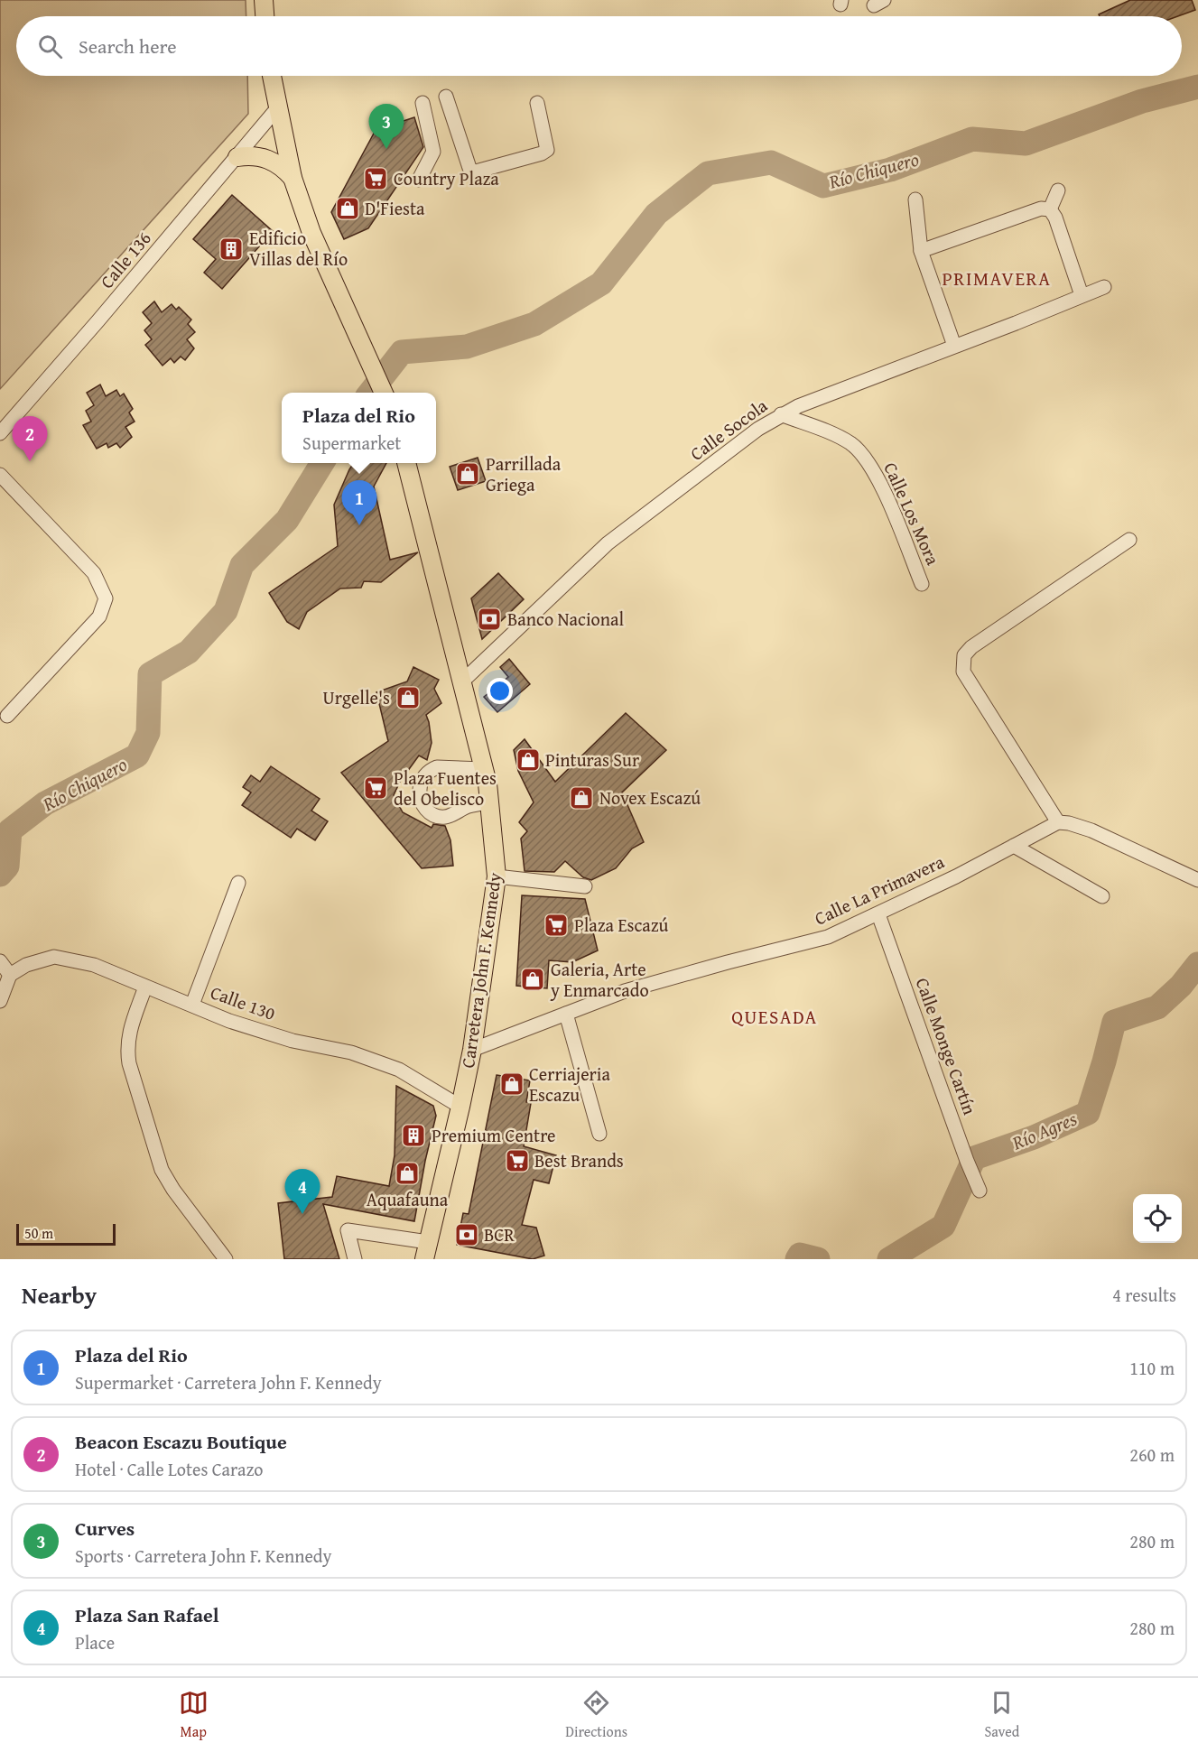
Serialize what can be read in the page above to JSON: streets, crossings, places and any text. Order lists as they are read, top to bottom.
{
  "streets": {
    "main road": ["Carretera John F. Kennedy"],
    "street": [
      "Calle 136",
      "Calle Socola",
      "Calle Los Mora",
      "Calle La Primavera",
      "Calle 130",
      "Calle Monge Cartín"
    ]
  },
  "crossings": [
    ["Calle Socola", "Calle Los Mora"],
    ["Calle Socola", "Carretera John F. Kennedy"],
    ["Calle La Primavera", "Carretera John F. Kennedy"],
    ["Calle La Primavera", "Calle Monge Cartín"],
    ["Carretera John F. Kennedy", "Calle 130"]
  ],
  "districts": ["PRIMAVERA", "QUESADA"],
  "water": ["Río Chiquero", "Río Agres"],
  "places": {
    "supermarket": [
      "Country Plaza",
      "Plaza Fuentes del Obelisco",
      "Plaza Escazú",
      "Best Brands"
    ],
    "shop": [
      "D'Fiesta",
      "Parrillada Griega",
      "Urgelle's",
      "Pinturas Sur",
      "Novex Escazú",
      "Galeria, Arte y Enmarcado",
      "Cerriajeria Escazu",
      "Aquafauna"
    ],
    "building": ["Edificio Villas del Río", "Premium Centre"],
    "bank": ["Banco Nacional", "BCR"]
  },
  "scale_bar": "50 m",
  "page": {
    "search": "Search here",
    "pins": [
      "3",
      "2",
      "1",
      "4"
    ],
    "popup": ["Plaza del Rio", "Supermarket"],
    "scale": "50 m",
    "heading": ["Nearby", "4 results"],
    "list": [
      {
        "mark": "1",
        "name": "Plaza del Rio",
        "note": "Supermarket · Carretera John F. Kennedy",
        "value": "110 m"
      },
      {
        "mark": "2",
        "name": "Beacon Escazu Boutique",
        "note": "Hotel · Calle Lotes Carazo",
        "value": "260 m"
      },
      {
        "mark": "3",
        "name": "Curves",
        "note": "Sports · Carretera John F. Kennedy",
        "value": "280 m"
      },
      {
        "mark": "4",
        "name": "Plaza San Rafael",
        "note": "Place",
        "value": "280 m"
      }
    ],
    "nav": ["Map", "Directions", "Saved"]
  }
}
